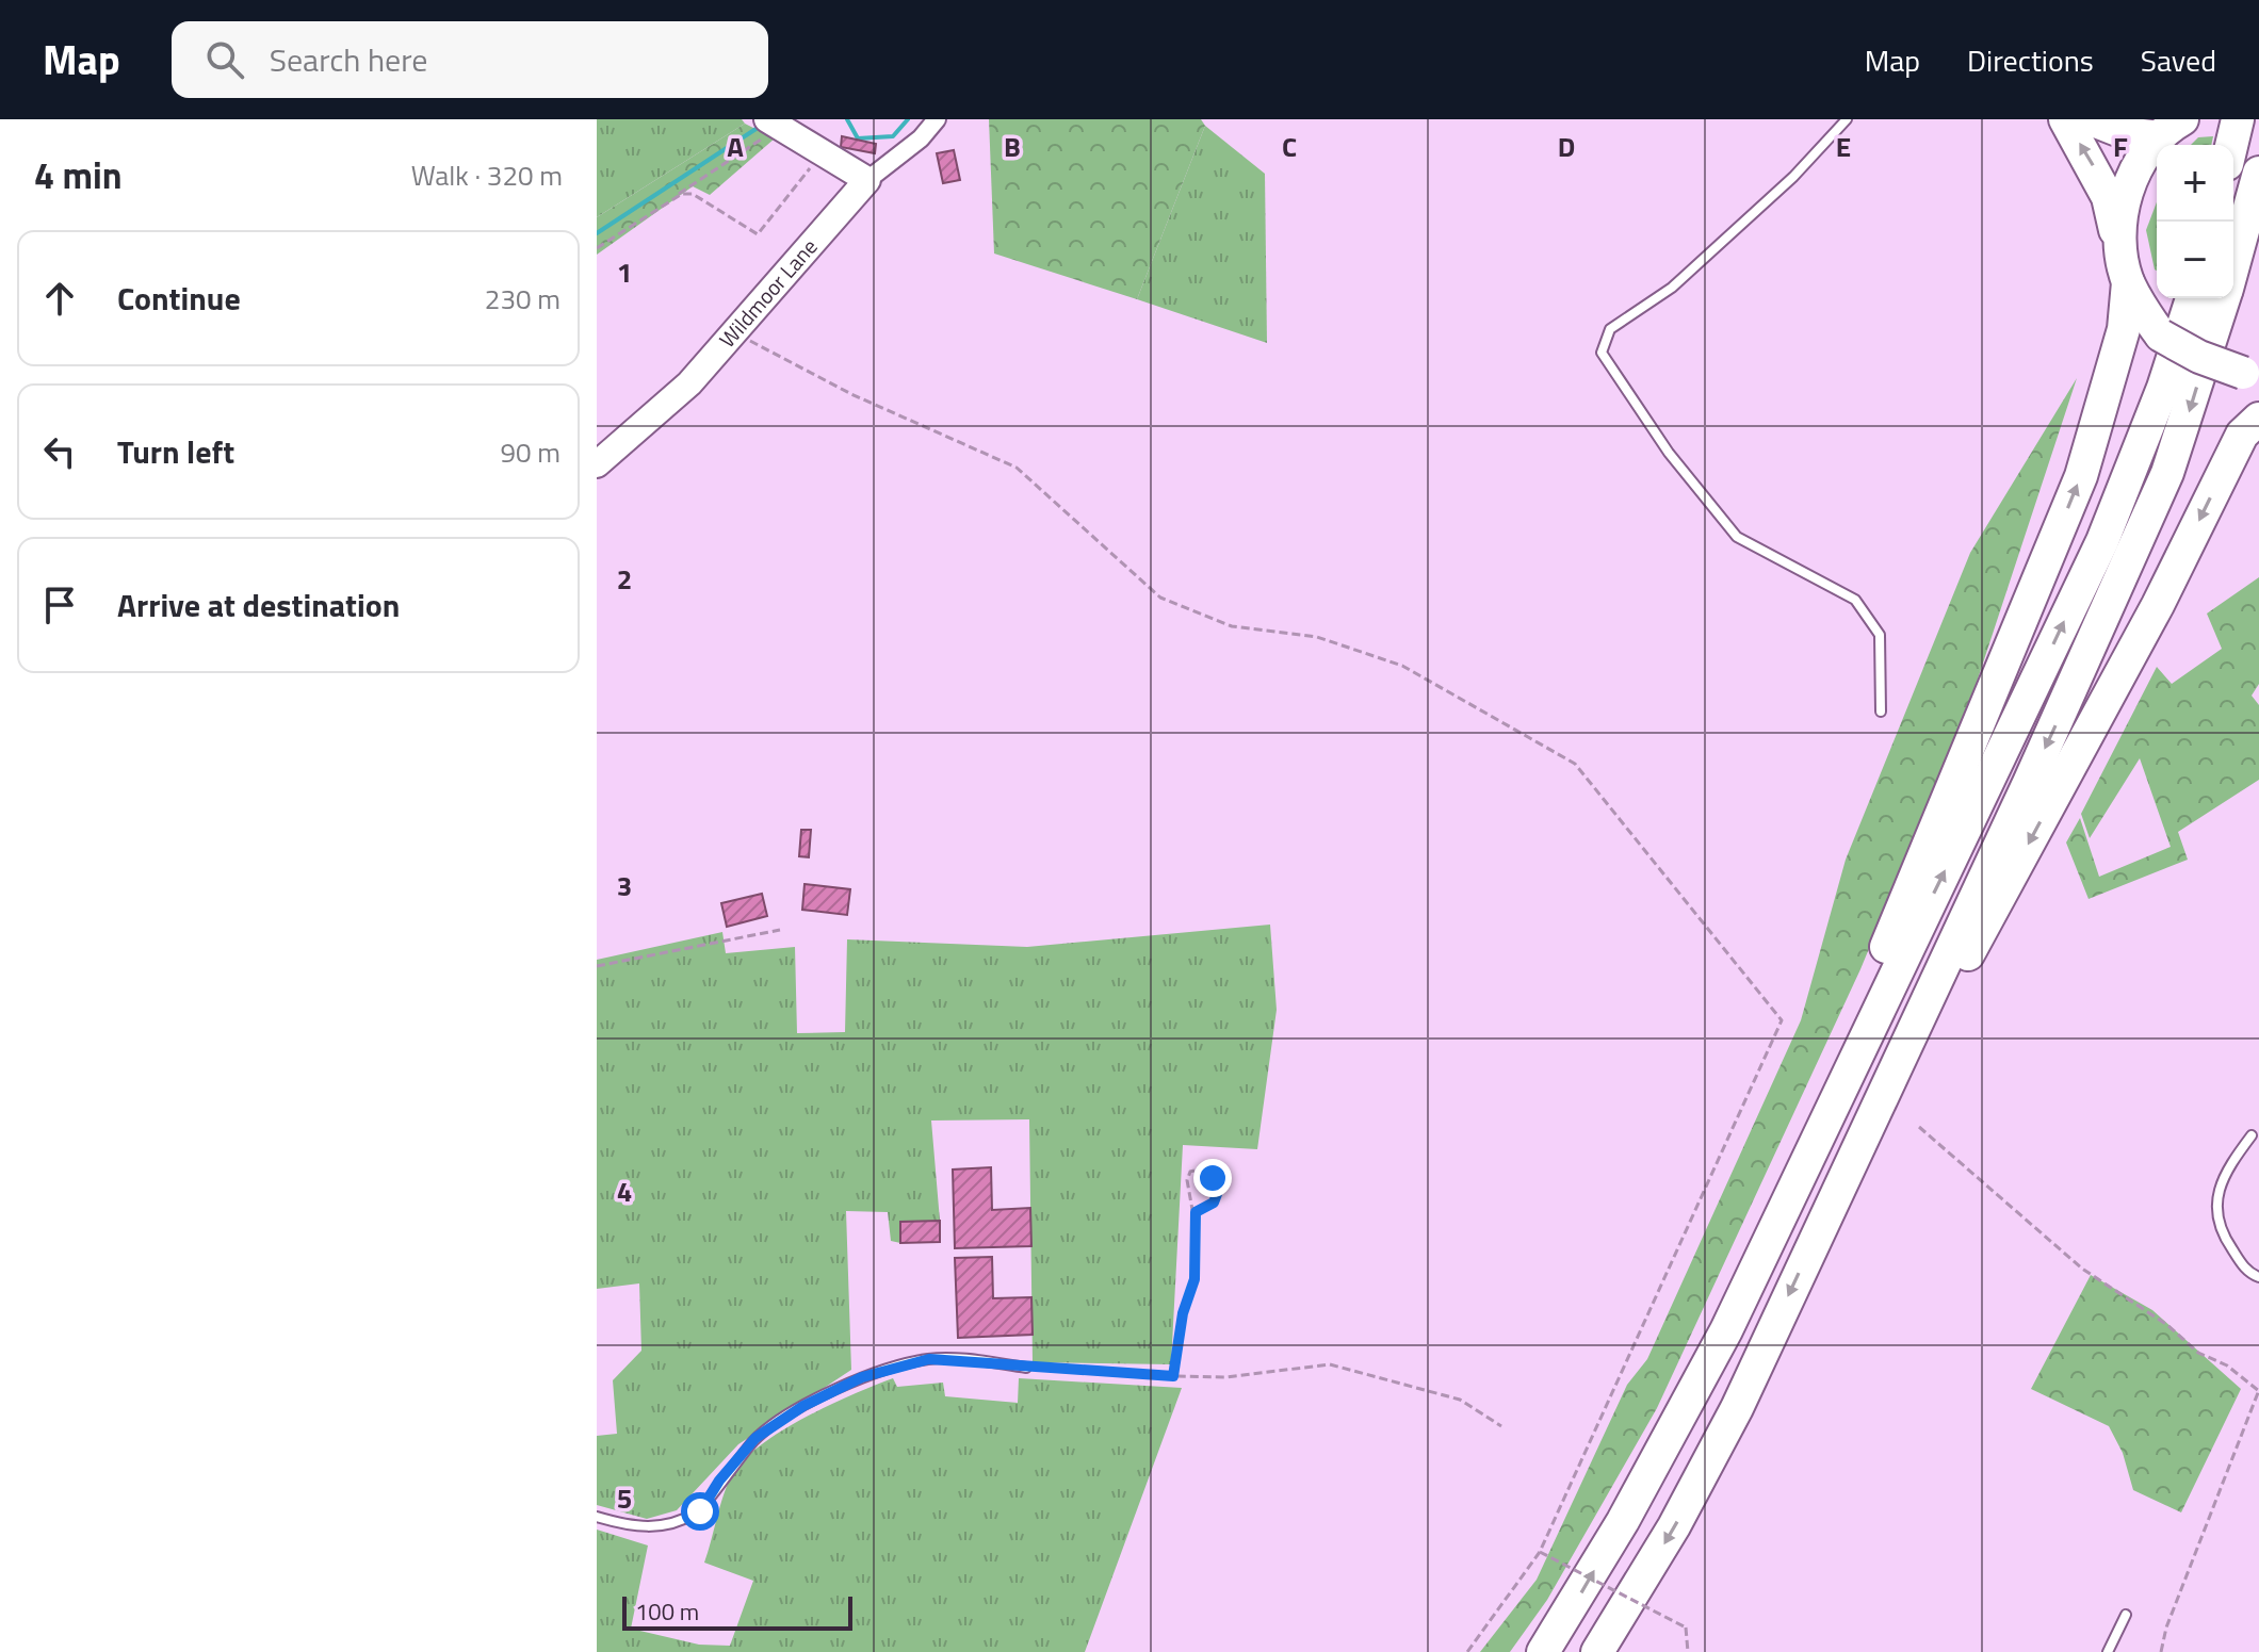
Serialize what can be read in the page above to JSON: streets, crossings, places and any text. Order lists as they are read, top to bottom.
{
  "streets": {
    "street": ["Wildmoor Lane"]
  },
  "scale_bar": "100 m",
  "page": {
    "header": "Map",
    "search": "Search here",
    "nav": ["Map", "Directions", "Saved"],
    "heading": ["4 min", "Walk · 320 m"],
    "map_buttons": ["+", "−"],
    "list": [
      ["Continue", "230 m"],
      ["Turn left", "90 m"],
      "Arrive at destination"
    ],
    "scale": "100 m"
  },
  "grid": {
    "columns": [
      "A",
      "B",
      "C",
      "D",
      "E",
      "F"
    ],
    "rows": [
      "1",
      "2",
      "3",
      "4",
      "5"
    ]
  }
}
